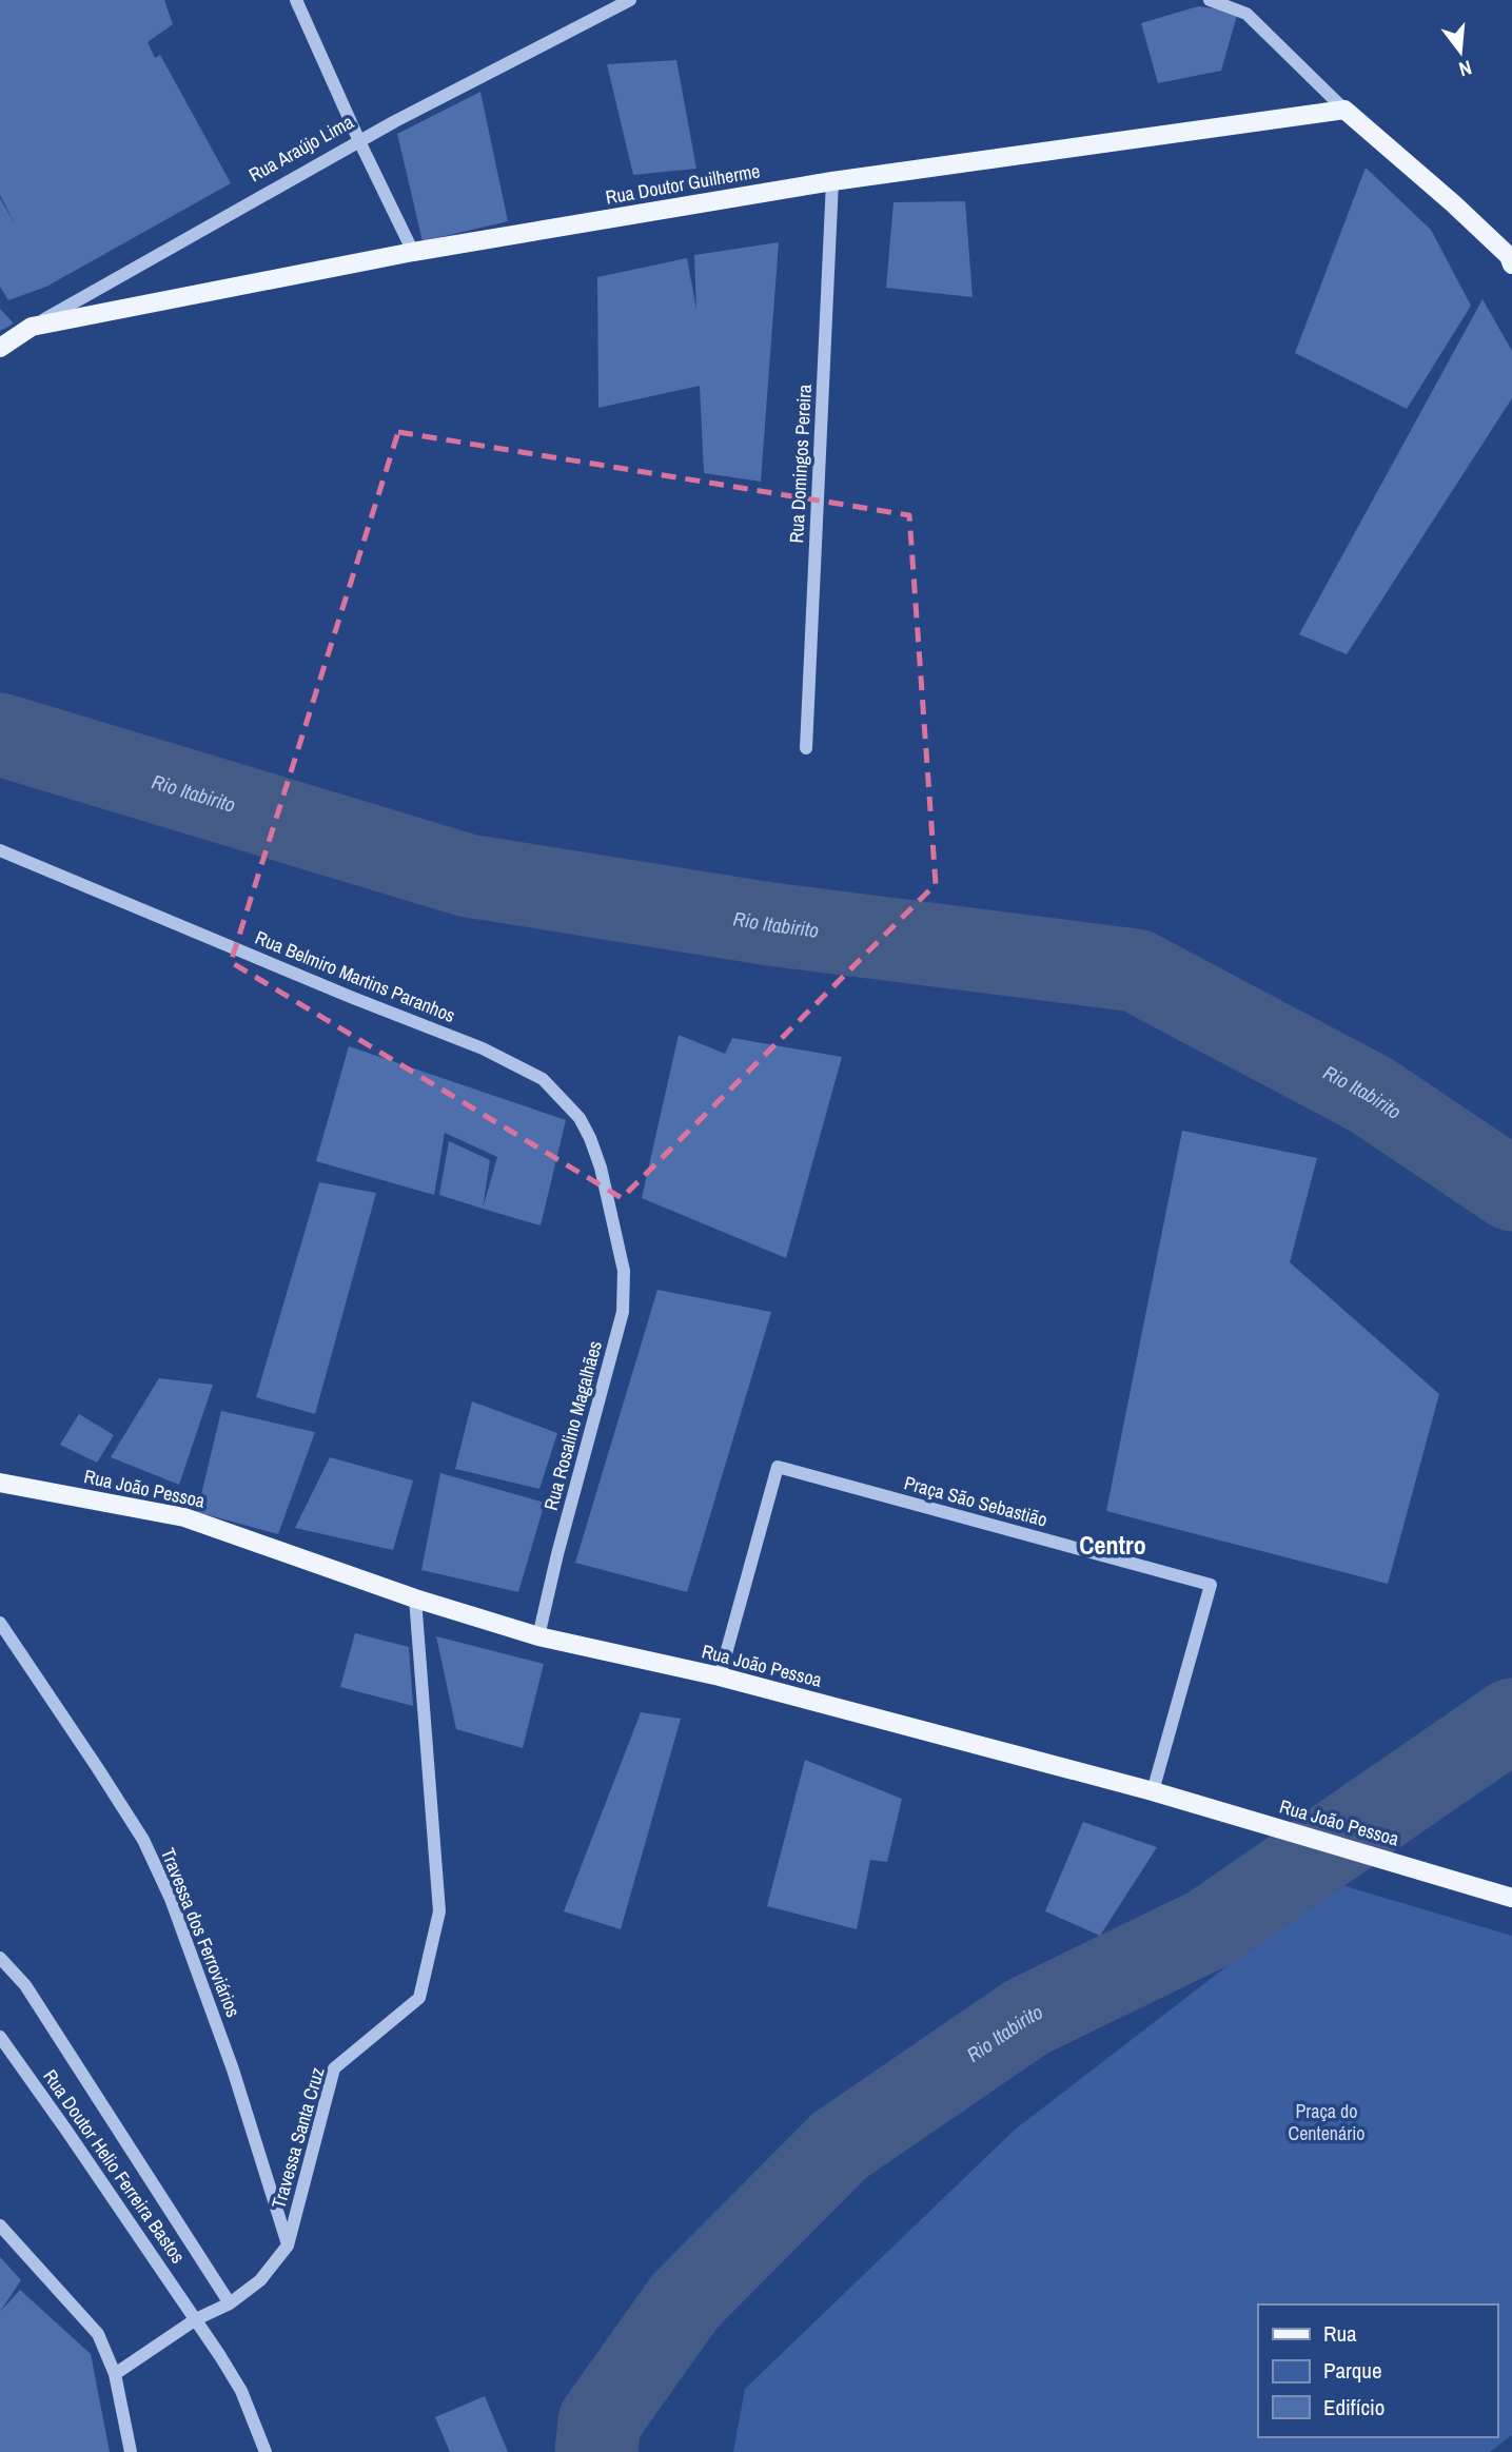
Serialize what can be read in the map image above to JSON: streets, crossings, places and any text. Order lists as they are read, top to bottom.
{
  "streets": {
    "main road": ["Rua Araújo Lima", "Rua Doutor Guilherme", "Rua João Pessoa"],
    "street": [
      "Rua Domingos Pereira",
      "Rua Belmiro Martins Paranhos",
      "Rua Rosalino Magalhães",
      "Praça São Sebastião",
      "Travessa dos Ferroviários",
      "Travessa Santa Cruz",
      "Rua Doutor Helio Ferreira Bastos"
    ]
  },
  "crossings": [
    ["Rua Araújo Lima", "Rua Doutor Guilherme"],
    ["Rua Doutor Guilherme", "Rua Domingos Pereira"],
    ["Rua Belmiro Martins Paranhos", "Rua Rosalino Magalhães"],
    ["Rua Rosalino Magalhães", "Rua João Pessoa"],
    ["Rua João Pessoa", "Praça São Sebastião"],
    ["Rua João Pessoa", "Travessa Santa Cruz"],
    ["Travessa dos Ferroviários", "Travessa Santa Cruz"],
    ["Travessa Santa Cruz", "Rua Doutor Helio Ferreira Bastos"]
  ],
  "districts": ["Centro"],
  "water": ["Rio Itabirito"],
  "parks": ["Praça do Centenário"],
  "legend": ["Rua", "Parque", "Edifício"],
  "north": "bottom"
}
